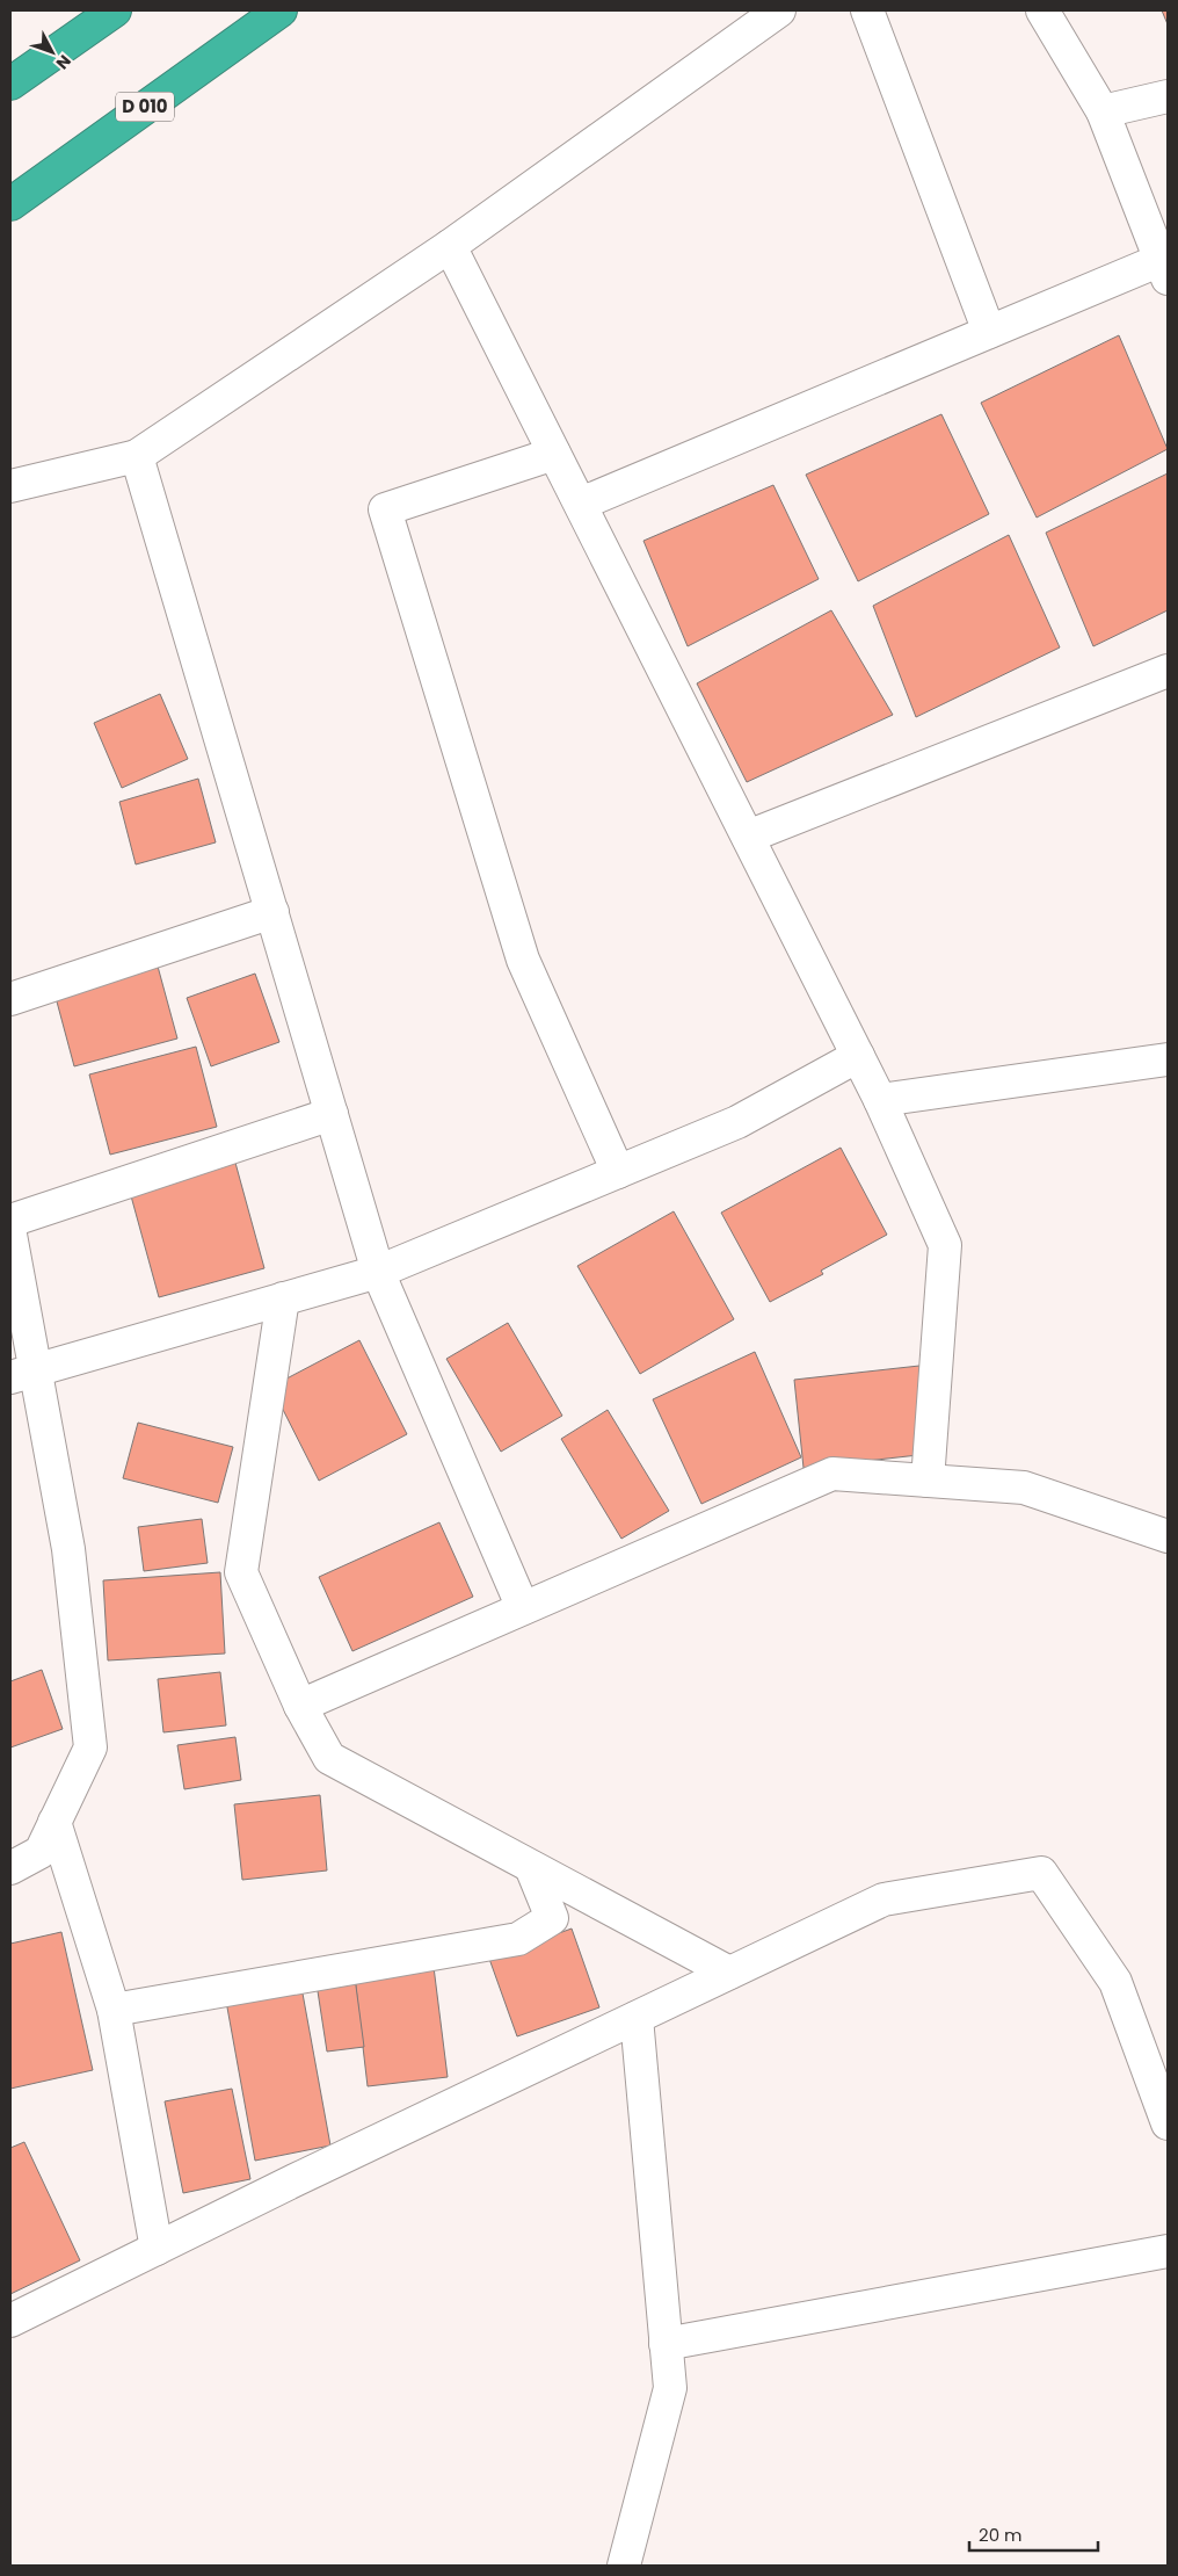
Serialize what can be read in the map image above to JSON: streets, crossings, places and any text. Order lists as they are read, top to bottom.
{
  "streets": {
    "highway": ["D 010"]
  },
  "scale_bar": "20 m",
  "north": "bottom right"
}
